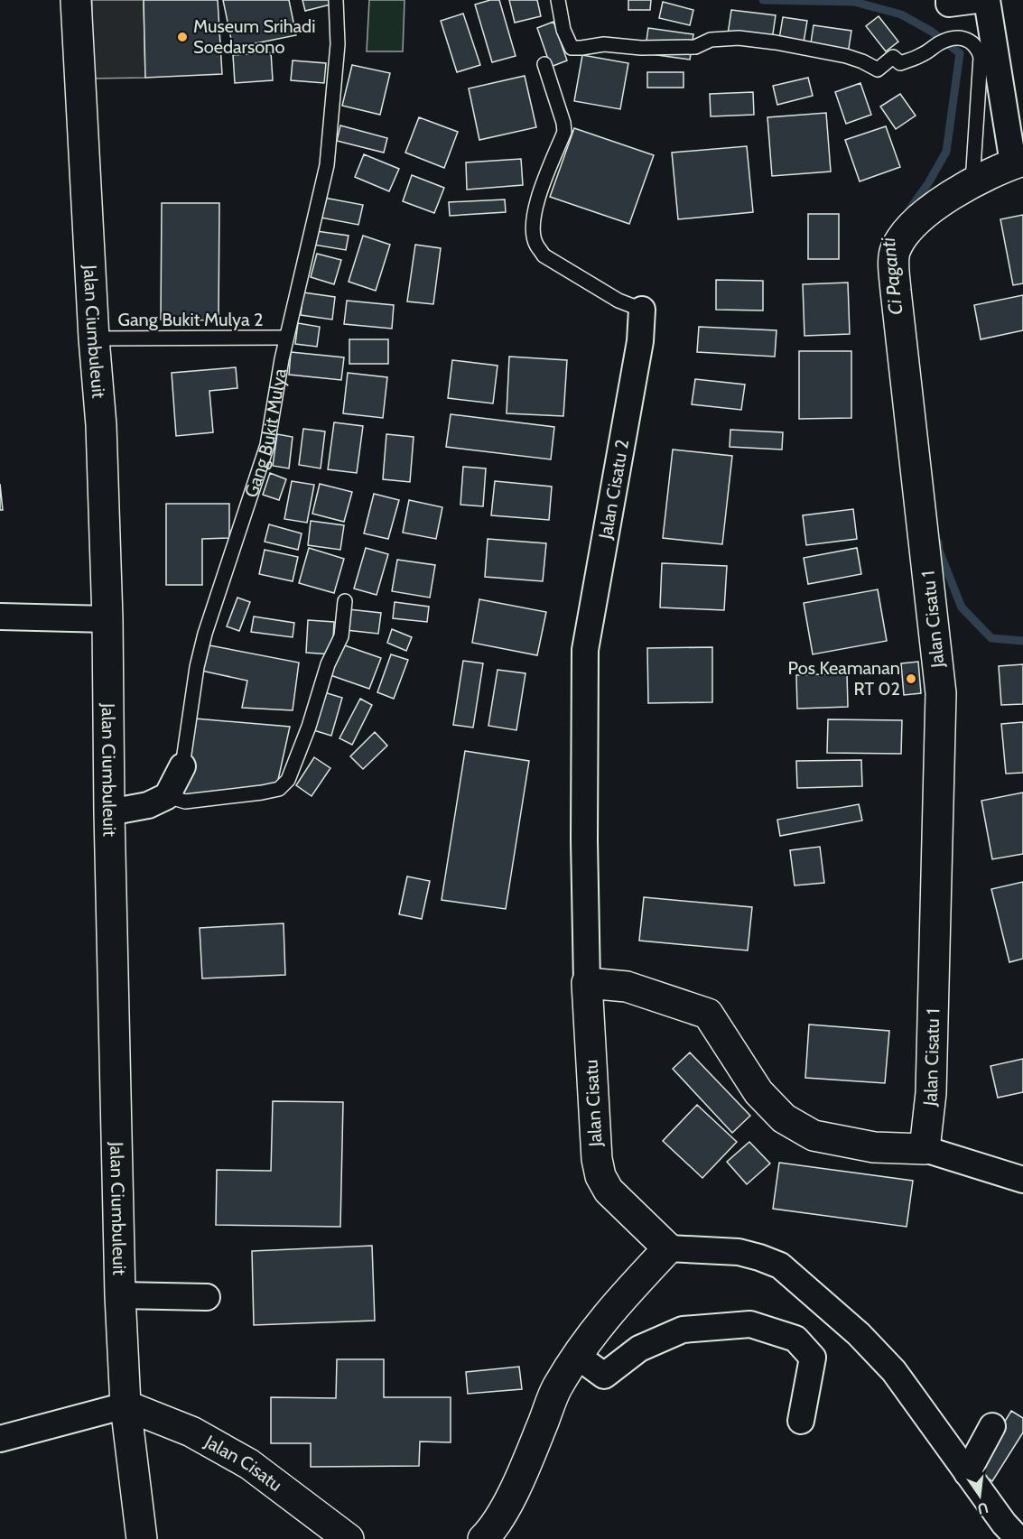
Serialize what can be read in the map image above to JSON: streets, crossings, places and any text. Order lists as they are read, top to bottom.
{
  "streets": {
    "street": [
      "Jalan Ciumbuleuit",
      "Gang Bukit Mulya",
      "Jalan Cisatu 2",
      "Jalan Cisatu 1",
      "Jalan Cisatu"
    ],
    "lane": ["Gang Bukit Mulya 2"]
  },
  "crossings": [
    ["Gang Bukit Mulya 2", "Jalan Ciumbuleuit"],
    ["Gang Bukit Mulya 2", "Gang Bukit Mulya"],
    ["Jalan Ciumbuleuit", "Jalan Cisatu"],
    ["Jalan Cisatu 2", "Jalan Cisatu"]
  ],
  "water": ["Ci Paganti"],
  "places": ["Museum Srihadi Soedarsono", "Pos Keamanan RT 02"],
  "north": "bottom"
}
